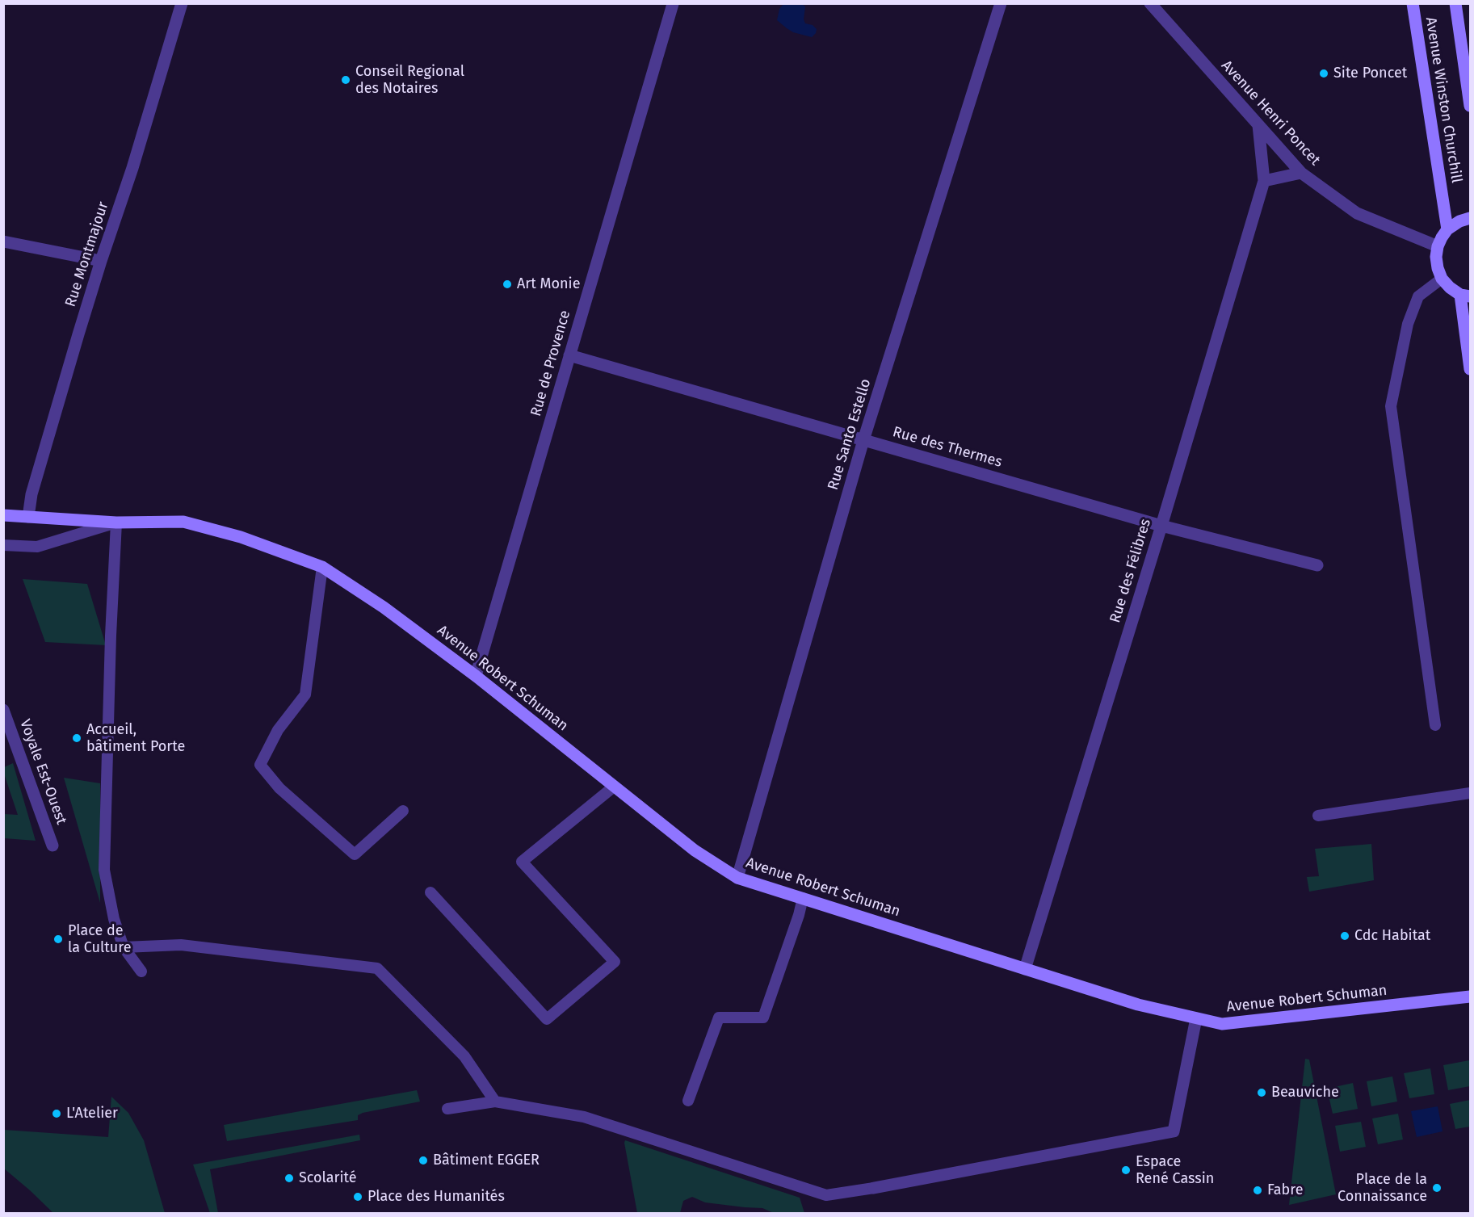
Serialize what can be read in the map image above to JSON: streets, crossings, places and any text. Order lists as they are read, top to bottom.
{
  "streets": {
    "street": [
      "Avenue Winston Churchill",
      "Avenue Henri Poncet",
      "Rue Montmajour",
      "Rue de Provence",
      "Rue Santo Estello",
      "Rue des Thermes",
      "Rue des Félibres",
      "Avenue Robert Schuman",
      "Voyale Est-Ouest"
    ]
  },
  "crossings": [
    ["Avenue Henri Poncet", "Rue des Félibres"],
    ["Rue Montmajour", "Avenue Robert Schuman"],
    ["Rue de Provence", "Rue des Thermes"],
    ["Rue de Provence", "Avenue Robert Schuman"],
    ["Rue Santo Estello", "Rue des Thermes"],
    ["Rue Santo Estello", "Avenue Robert Schuman"],
    ["Rue des Thermes", "Rue des Félibres"],
    ["Rue des Félibres", "Avenue Robert Schuman"]
  ],
  "places": [
    "Site Poncet",
    "Conseil Regional des Notaires",
    "Art Monie",
    "Accueil, bâtiment Porte",
    "Cdc Habitat",
    "Place de la Culture",
    "Beauviche",
    "L'Atelier",
    "Bâtiment EGGER",
    "Espace René Cassin",
    "Scolarité",
    "Place de la Connaissance",
    "Fabre",
    "Place des Humanités"
  ]
}
